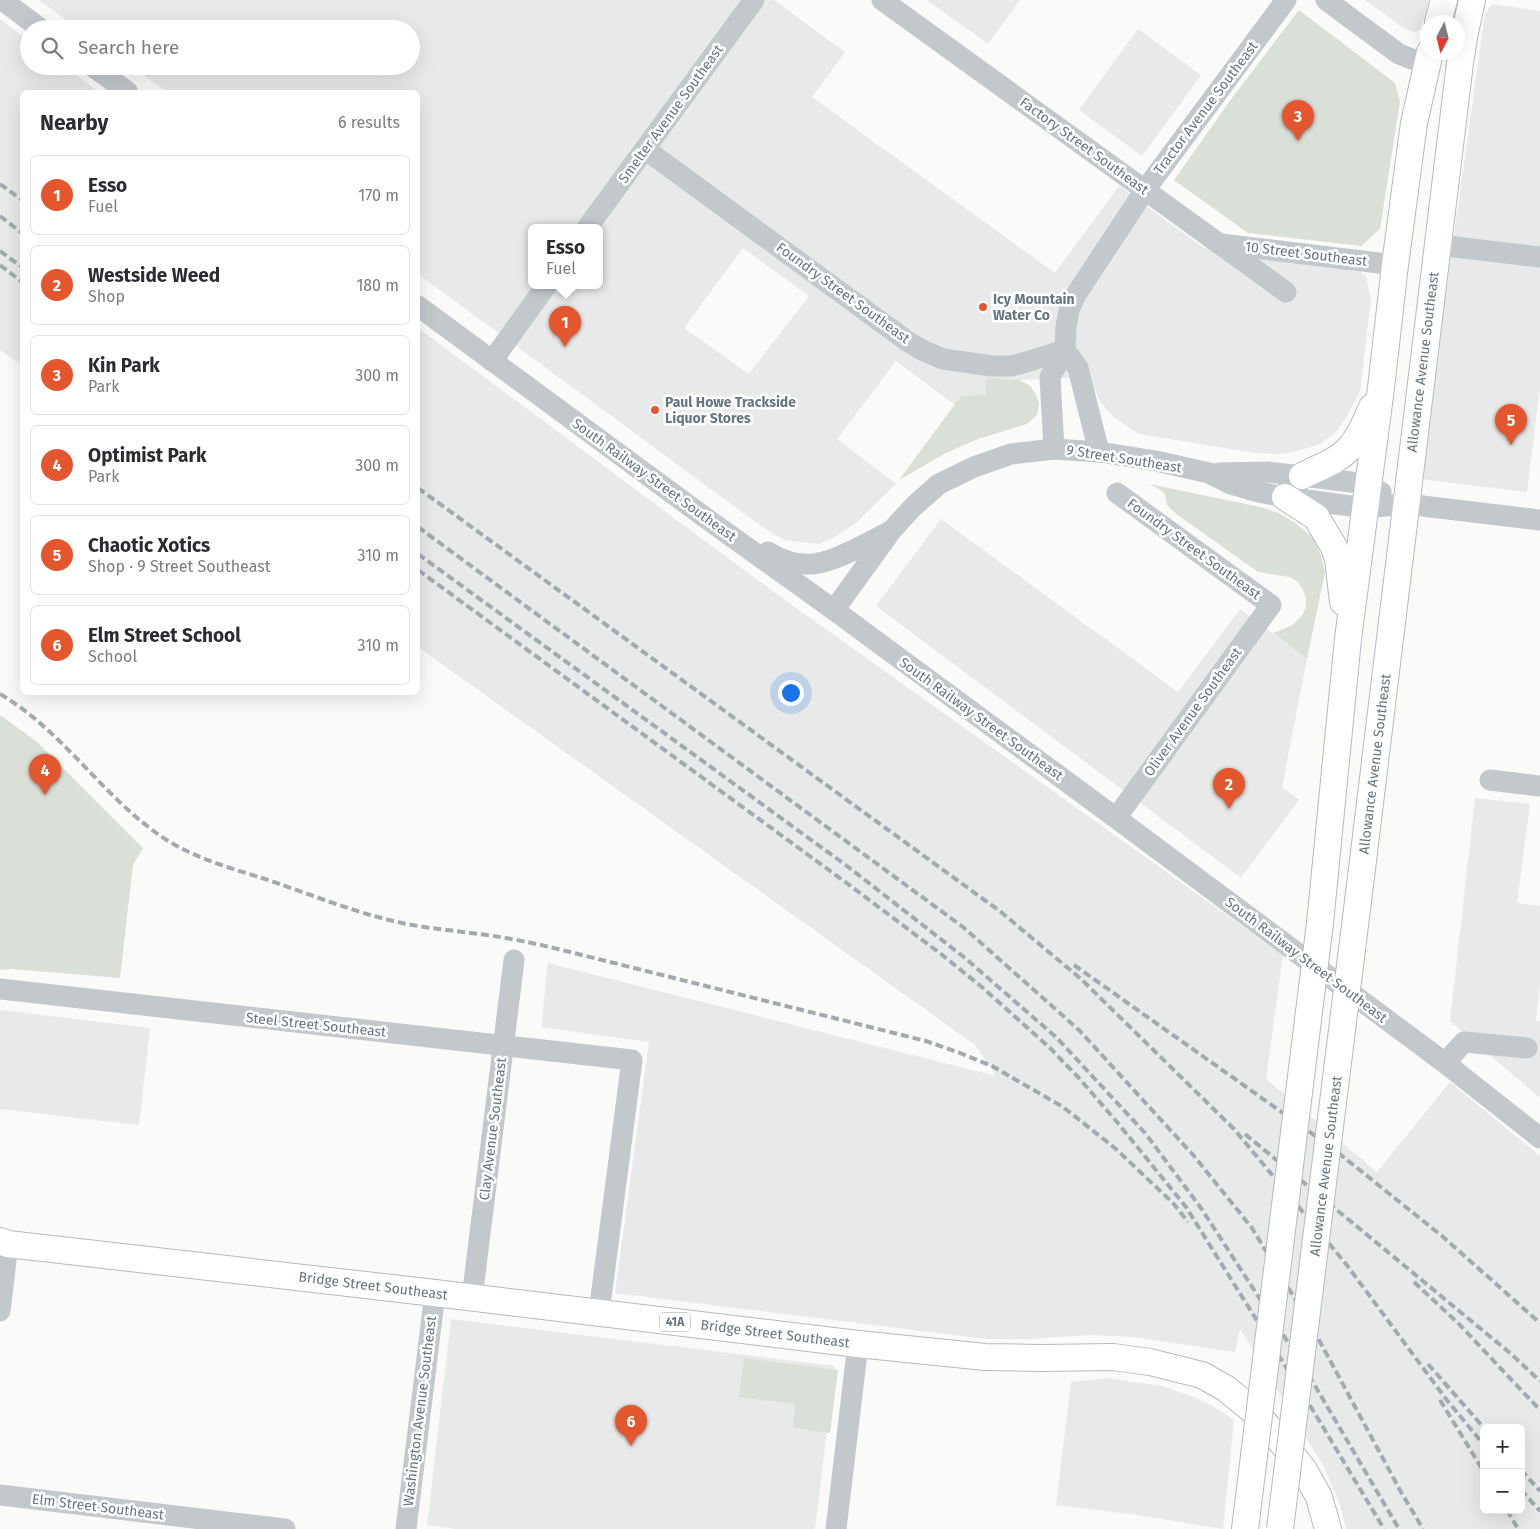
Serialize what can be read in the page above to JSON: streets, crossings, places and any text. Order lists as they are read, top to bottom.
{
  "streets": {
    "main road": ["Allowance Avenue Southeast", "Bridge Street Southeast", "41A"],
    "street": [
      "Tractor Avenue Southeast",
      "Smelter Avenue Southeast",
      "Factory Street Southeast",
      "10 Street Southeast",
      "Foundry Street Southeast",
      "9 Street Southeast",
      "South Railway Street Southeast",
      "Oliver Avenue Southeast",
      "Steel Street Southeast",
      "Clay Avenue Southeast",
      "Washington Avenue Southeast",
      "Elm Street Southeast"
    ]
  },
  "crossings": [
    ["Tractor Avenue Southeast", "Factory Street Southeast"],
    ["Tractor Avenue Southeast", "Foundry Street Southeast"],
    ["Tractor Avenue Southeast", "9 Street Southeast"],
    ["Smelter Avenue Southeast", "Foundry Street Southeast"],
    ["Factory Street Southeast", "10 Street Southeast"],
    ["Foundry Street Southeast", "Oliver Avenue Southeast"],
    ["Allowance Avenue Southeast", "9 Street Southeast"],
    ["9 Street Southeast", "South Railway Street Southeast"],
    ["South Railway Street Southeast", "Oliver Avenue Southeast"],
    ["Steel Street Southeast", "Clay Avenue Southeast"],
    ["Steel Street Southeast", "Bridge Street Southeast"],
    ["Clay Avenue Southeast", "Bridge Street Southeast"],
    ["Bridge Street Southeast", "Washington Avenue Southeast"]
  ],
  "places": ["Icy Mountain Water Co", "Paul Howe Trackside Liquor Stores"],
  "north": "bottom",
  "page": {
    "search": "Search here",
    "heading": ["Nearby", "6 results"],
    "pins": [
      "3",
      "1",
      "5",
      "4",
      "2",
      "6"
    ],
    "list": [
      {
        "mark": "1",
        "name": "Esso",
        "note": "Fuel",
        "value": "170 m"
      },
      {
        "mark": "2",
        "name": "Westside Weed",
        "note": "Shop",
        "value": "180 m"
      },
      {
        "mark": "3",
        "name": "Kin Park",
        "note": "Park",
        "value": "300 m"
      },
      {
        "mark": "4",
        "name": "Optimist Park",
        "note": "Park",
        "value": "300 m"
      },
      {
        "mark": "5",
        "name": "Chaotic Xotics",
        "note": "Shop · 9 Street Southeast",
        "value": "310 m"
      },
      {
        "mark": "6",
        "name": "Elm Street School",
        "note": "School",
        "value": "310 m"
      }
    ],
    "popup": ["Esso", "Fuel"],
    "map_buttons": ["+", "−"]
  }
}
